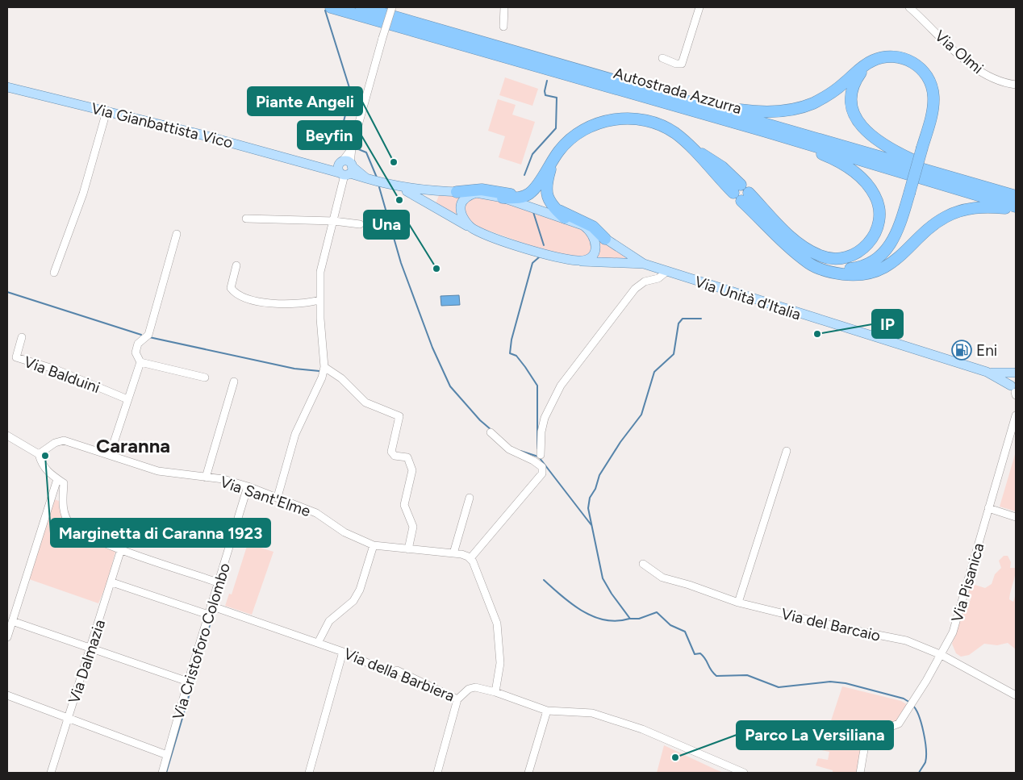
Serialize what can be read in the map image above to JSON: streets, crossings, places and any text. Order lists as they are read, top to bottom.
{
  "streets": {
    "highway": ["Autostrada Azzurra"],
    "main road": ["Via Gianbattista Vico", "Via Unità d'Italia"],
    "street": [
      "Via Olmi",
      "Via Balduini",
      "Via Sant'Elme",
      "Via Pisanica",
      "Via del Barcaio",
      "Via Cristoforo Colombo",
      "Via Dalmazia",
      "Via della Barbiera"
    ]
  },
  "crossings": [
    ["Via Sant'Elme", "Via Cristoforo Colombo"],
    ["Via Pisanica", "Via del Barcaio"],
    ["Via Cristoforo Colombo", "Via della Barbiera"]
  ],
  "districts": ["Caranna"],
  "places": {
    "other": [
      "Piante Angeli",
      "Beyfin",
      "Una",
      "IP",
      "Marginetta di Caranna 1923",
      "Parco La Versiliana"
    ],
    "fuel station": ["Eni"]
  }
}
